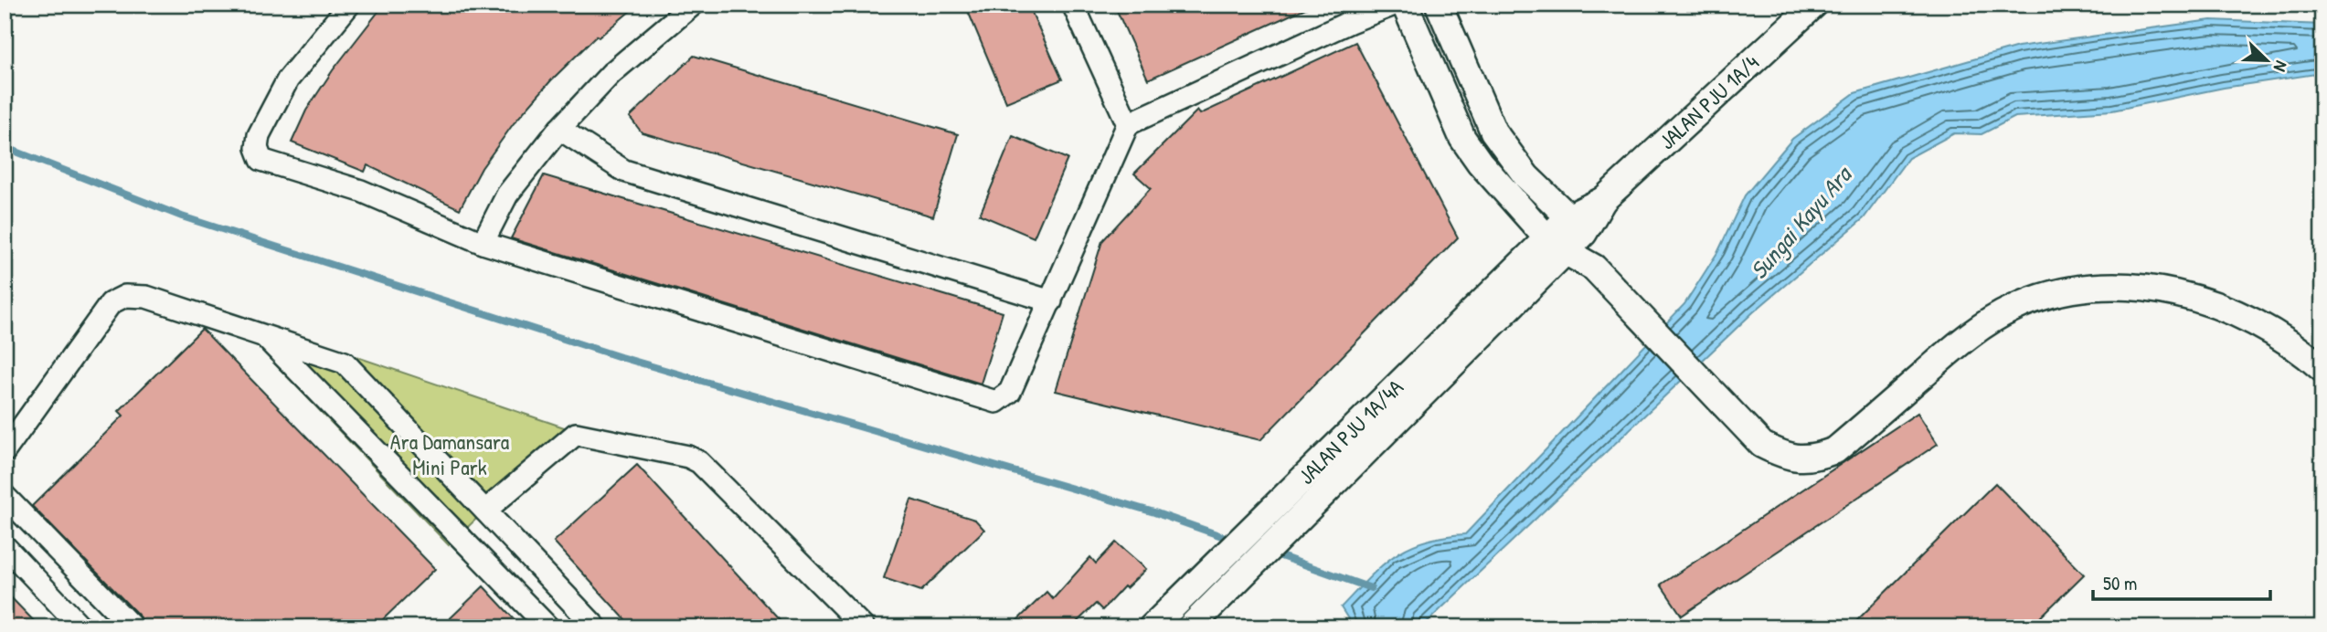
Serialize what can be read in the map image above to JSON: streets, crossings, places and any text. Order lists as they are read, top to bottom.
{
  "streets": {
    "street": ["JALAN PJU 1A/4", "JALAN PJU 1A/4A"]
  },
  "crossings": [
    ["JALAN PJU 1A/4", "JALAN PJU 1A/4A"]
  ],
  "water": ["Sungai Kayu Ara"],
  "parks": ["Ara Damansara Mini Park"],
  "scale_bar": "50 m",
  "north": "bottom right"
}
